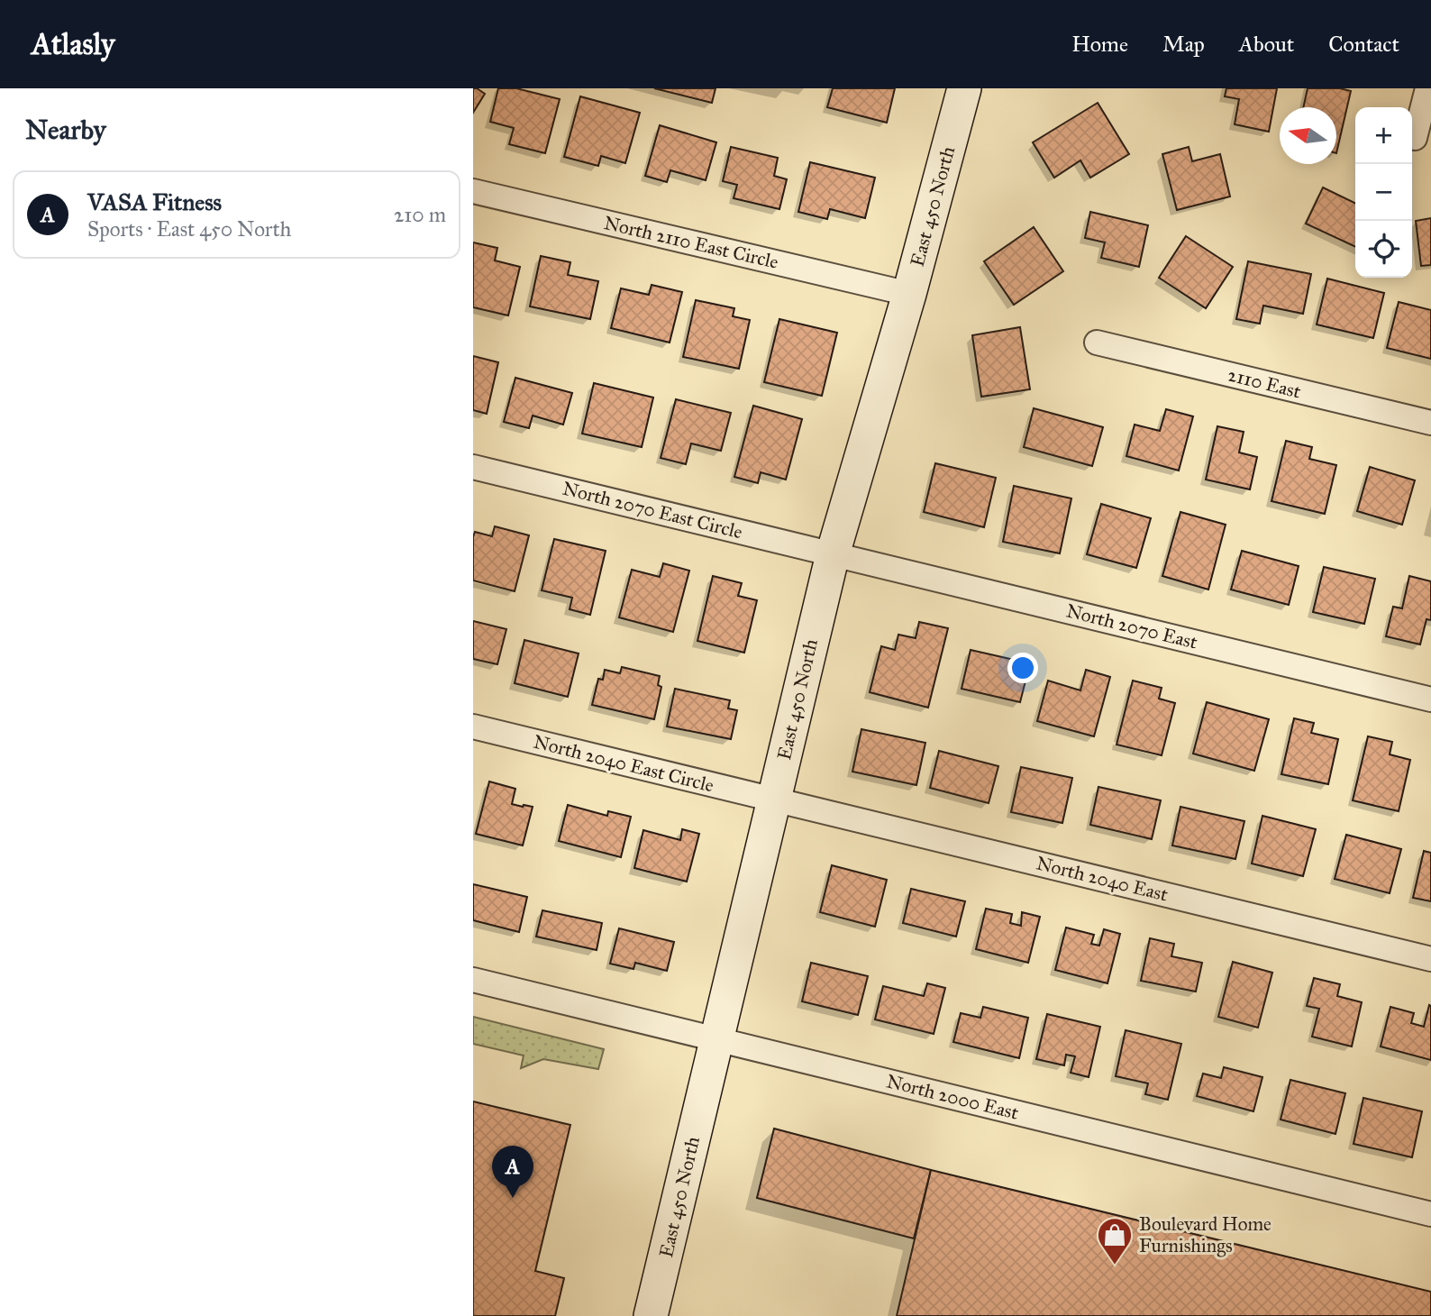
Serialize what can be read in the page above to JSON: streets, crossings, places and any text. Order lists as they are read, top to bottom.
{
  "streets": {
    "street": [
      "East 450 North",
      "North 2110 East Circle",
      "2110 East",
      "North 2070 East Circle",
      "North 2070 East",
      "North 2040 East Circle",
      "North 2040 East",
      "North 2000 East"
    ]
  },
  "crossings": [
    ["East 450 North", "North 2110 East Circle"],
    ["East 450 North", "North 2070 East Circle"],
    ["East 450 North", "North 2070 East"],
    ["East 450 North", "North 2040 East Circle"],
    ["East 450 North", "North 2040 East"],
    ["East 450 North", "North 2000 East"],
    ["North 2070 East Circle", "North 2070 East"],
    ["North 2040 East Circle", "North 2040 East"]
  ],
  "places": {
    "shop": ["Boulevard Home Furnishings"]
  },
  "north": "left",
  "page": {
    "header": "Atlasly",
    "nav": [
      "Home",
      "Map",
      "About",
      "Contact"
    ],
    "heading": "Nearby",
    "map_buttons": ["+", "−"],
    "list": [
      {
        "mark": "A",
        "name": "VASA Fitness",
        "note": "Sports · East 450 North",
        "value": "210 m"
      }
    ],
    "pins": "A"
  }
}
